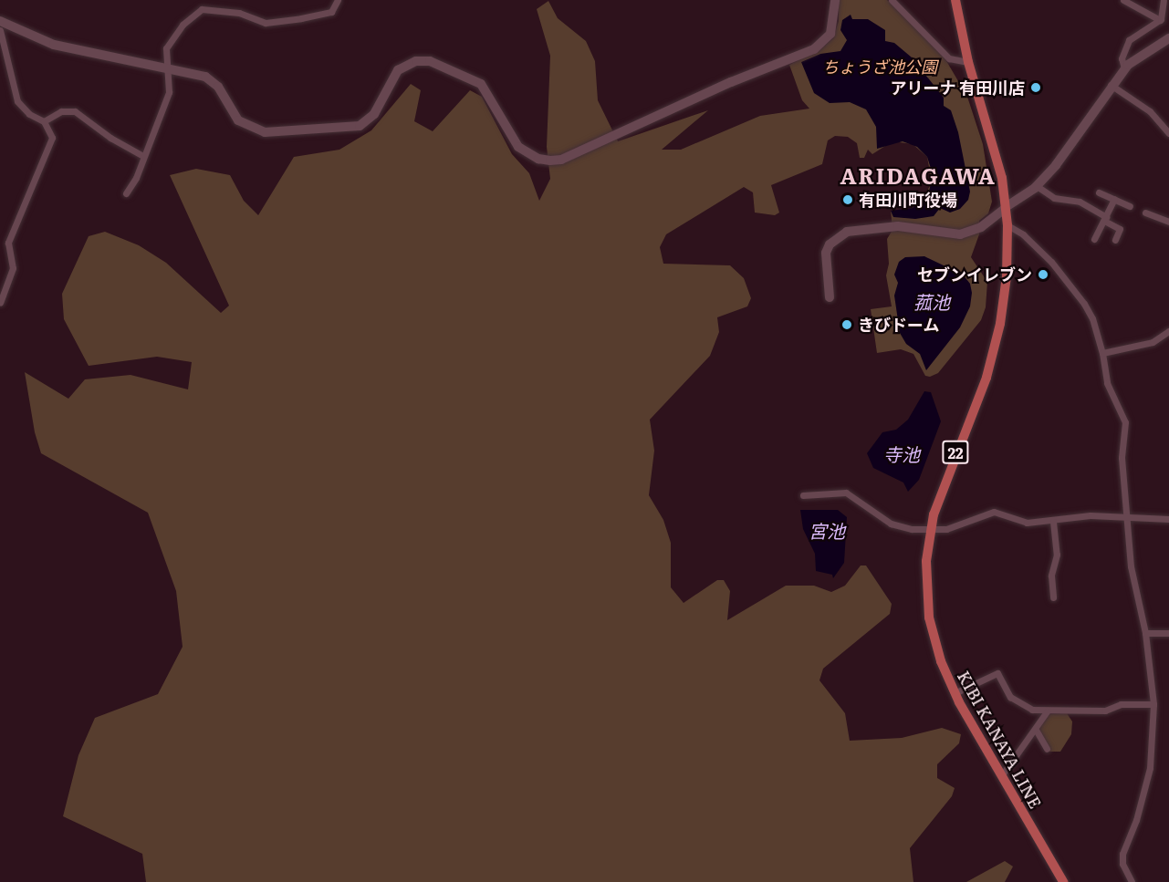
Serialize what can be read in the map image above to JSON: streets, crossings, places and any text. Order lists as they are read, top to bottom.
{
  "streets": {
    "main road": ["22", "KIBI KANAYA LINE"]
  },
  "districts": ["ARIDAGAWA"],
  "water": ["菰池", "寺池", "宮池"],
  "parks": ["ちょうざ池公園"],
  "places": [
    "アリーナ 有田川店",
    "有田川町役場",
    "セブンイレブン",
    "きびドーム"
  ]
}
